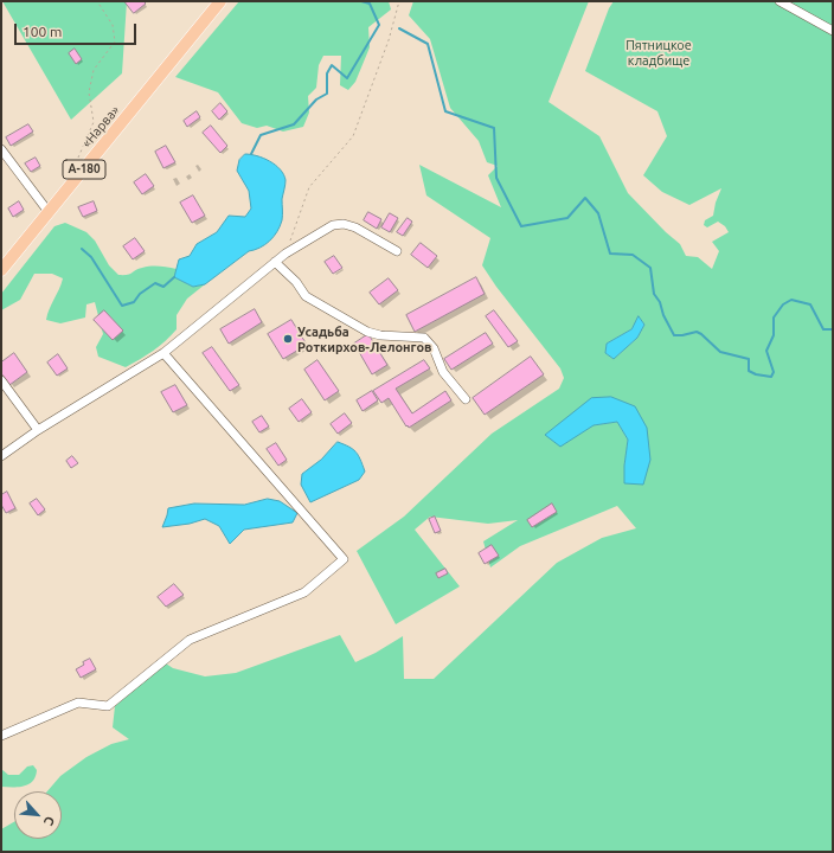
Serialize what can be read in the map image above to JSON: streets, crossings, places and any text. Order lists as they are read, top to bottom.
{
  "streets": {
    "highway": ["«Нарва»", "А-180"]
  },
  "parks": ["Пятницкое кладбище"],
  "places": ["Усадьба Роткирхов-Лелонгов"],
  "scale_bar": "100 m",
  "north": "bottom right"
}
